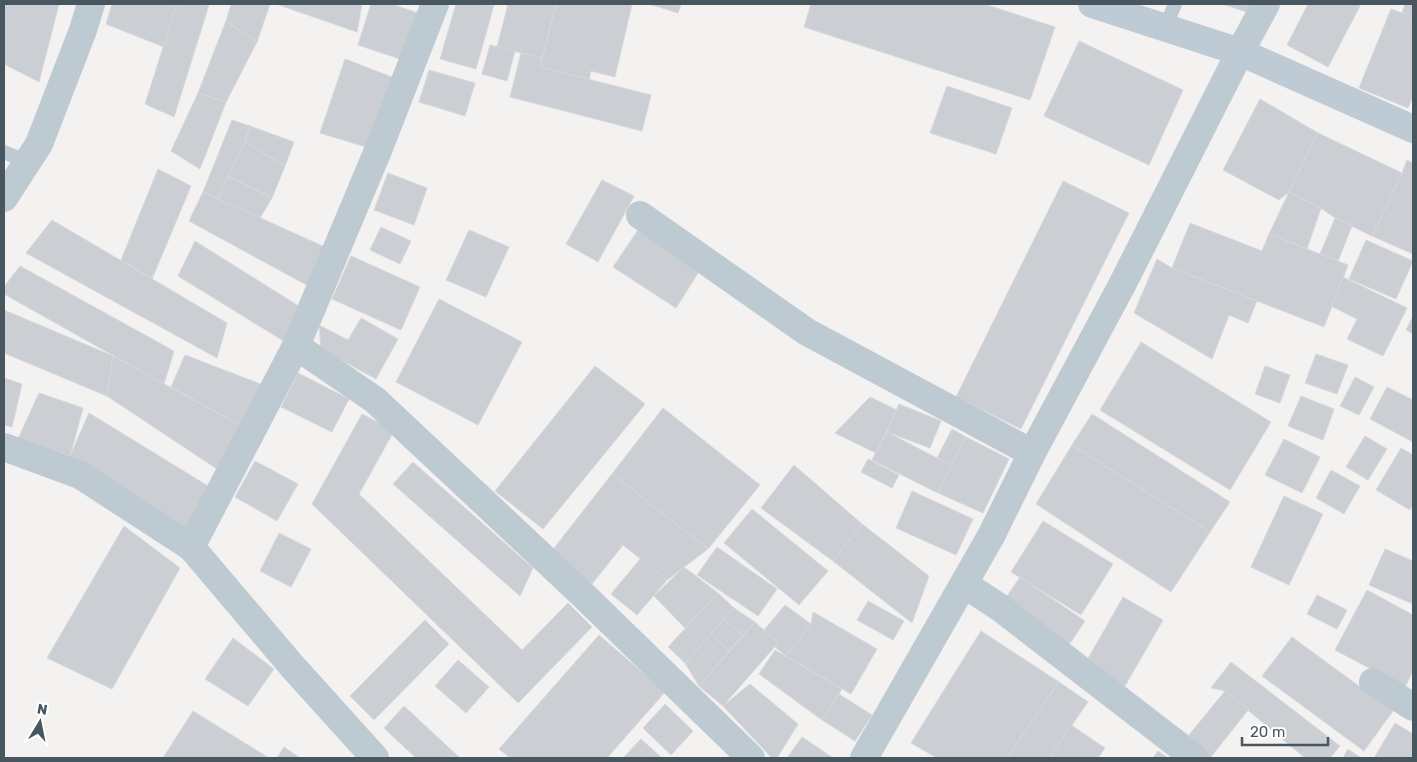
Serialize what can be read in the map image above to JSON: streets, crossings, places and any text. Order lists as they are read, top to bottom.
{
  "scale_bar": "20 m",
  "north": "top"
}
